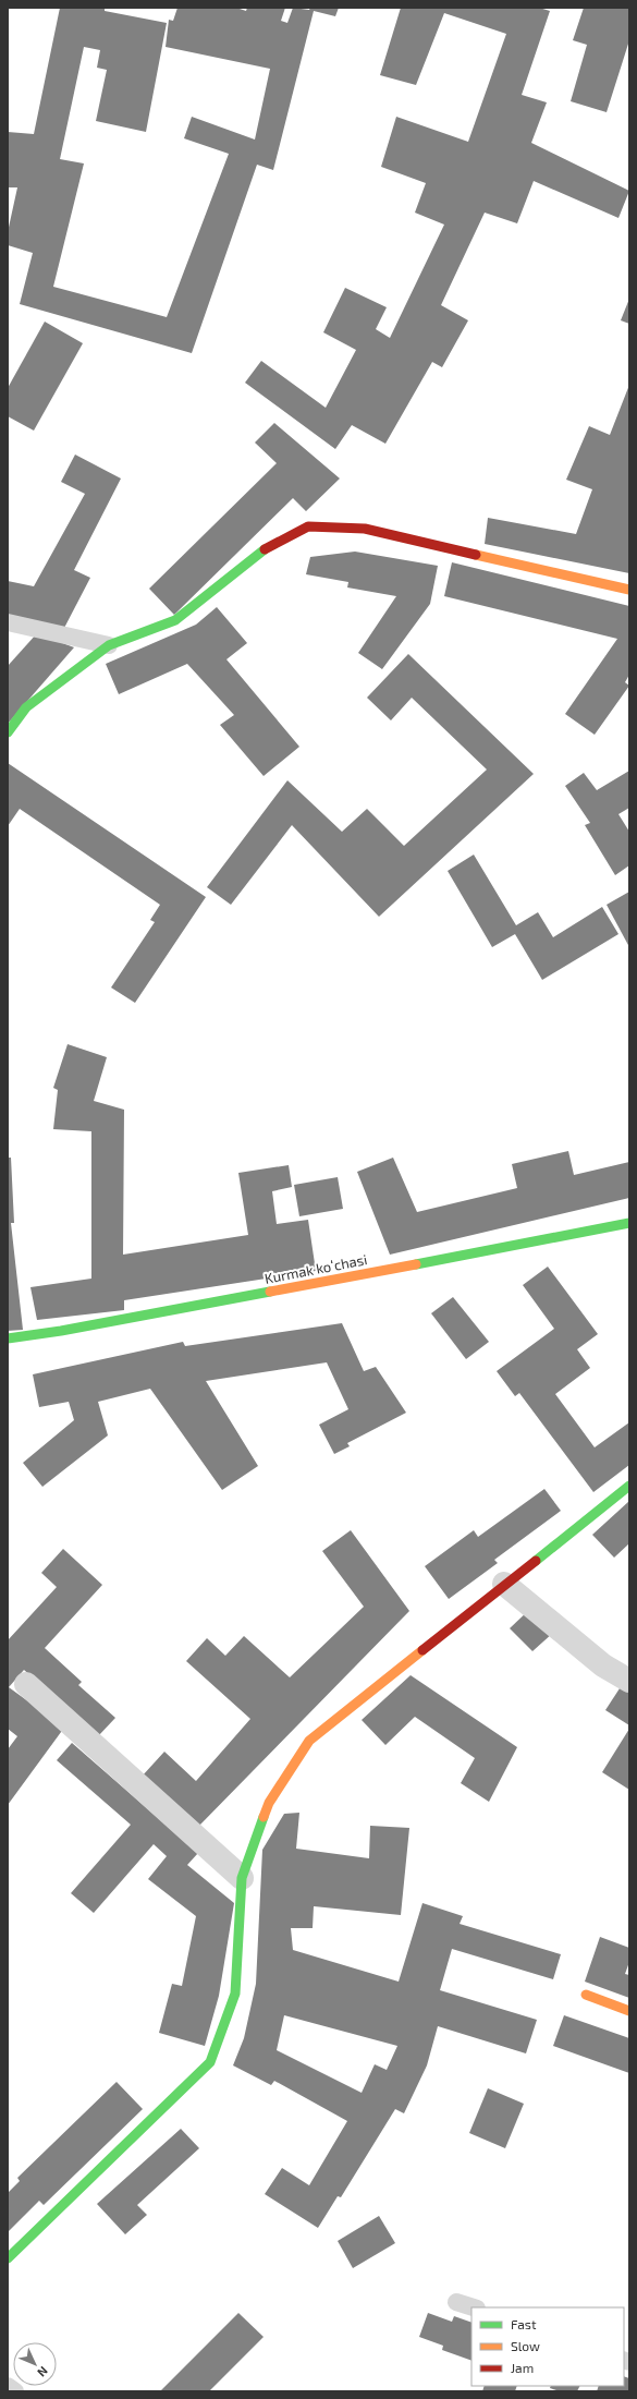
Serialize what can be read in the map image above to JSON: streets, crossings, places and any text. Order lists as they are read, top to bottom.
{
  "streets": {
    "street": ["Kurmak koʻchasi"]
  },
  "legend": ["Fast", "Slow", "Jam"],
  "north": "bottom right"
}
